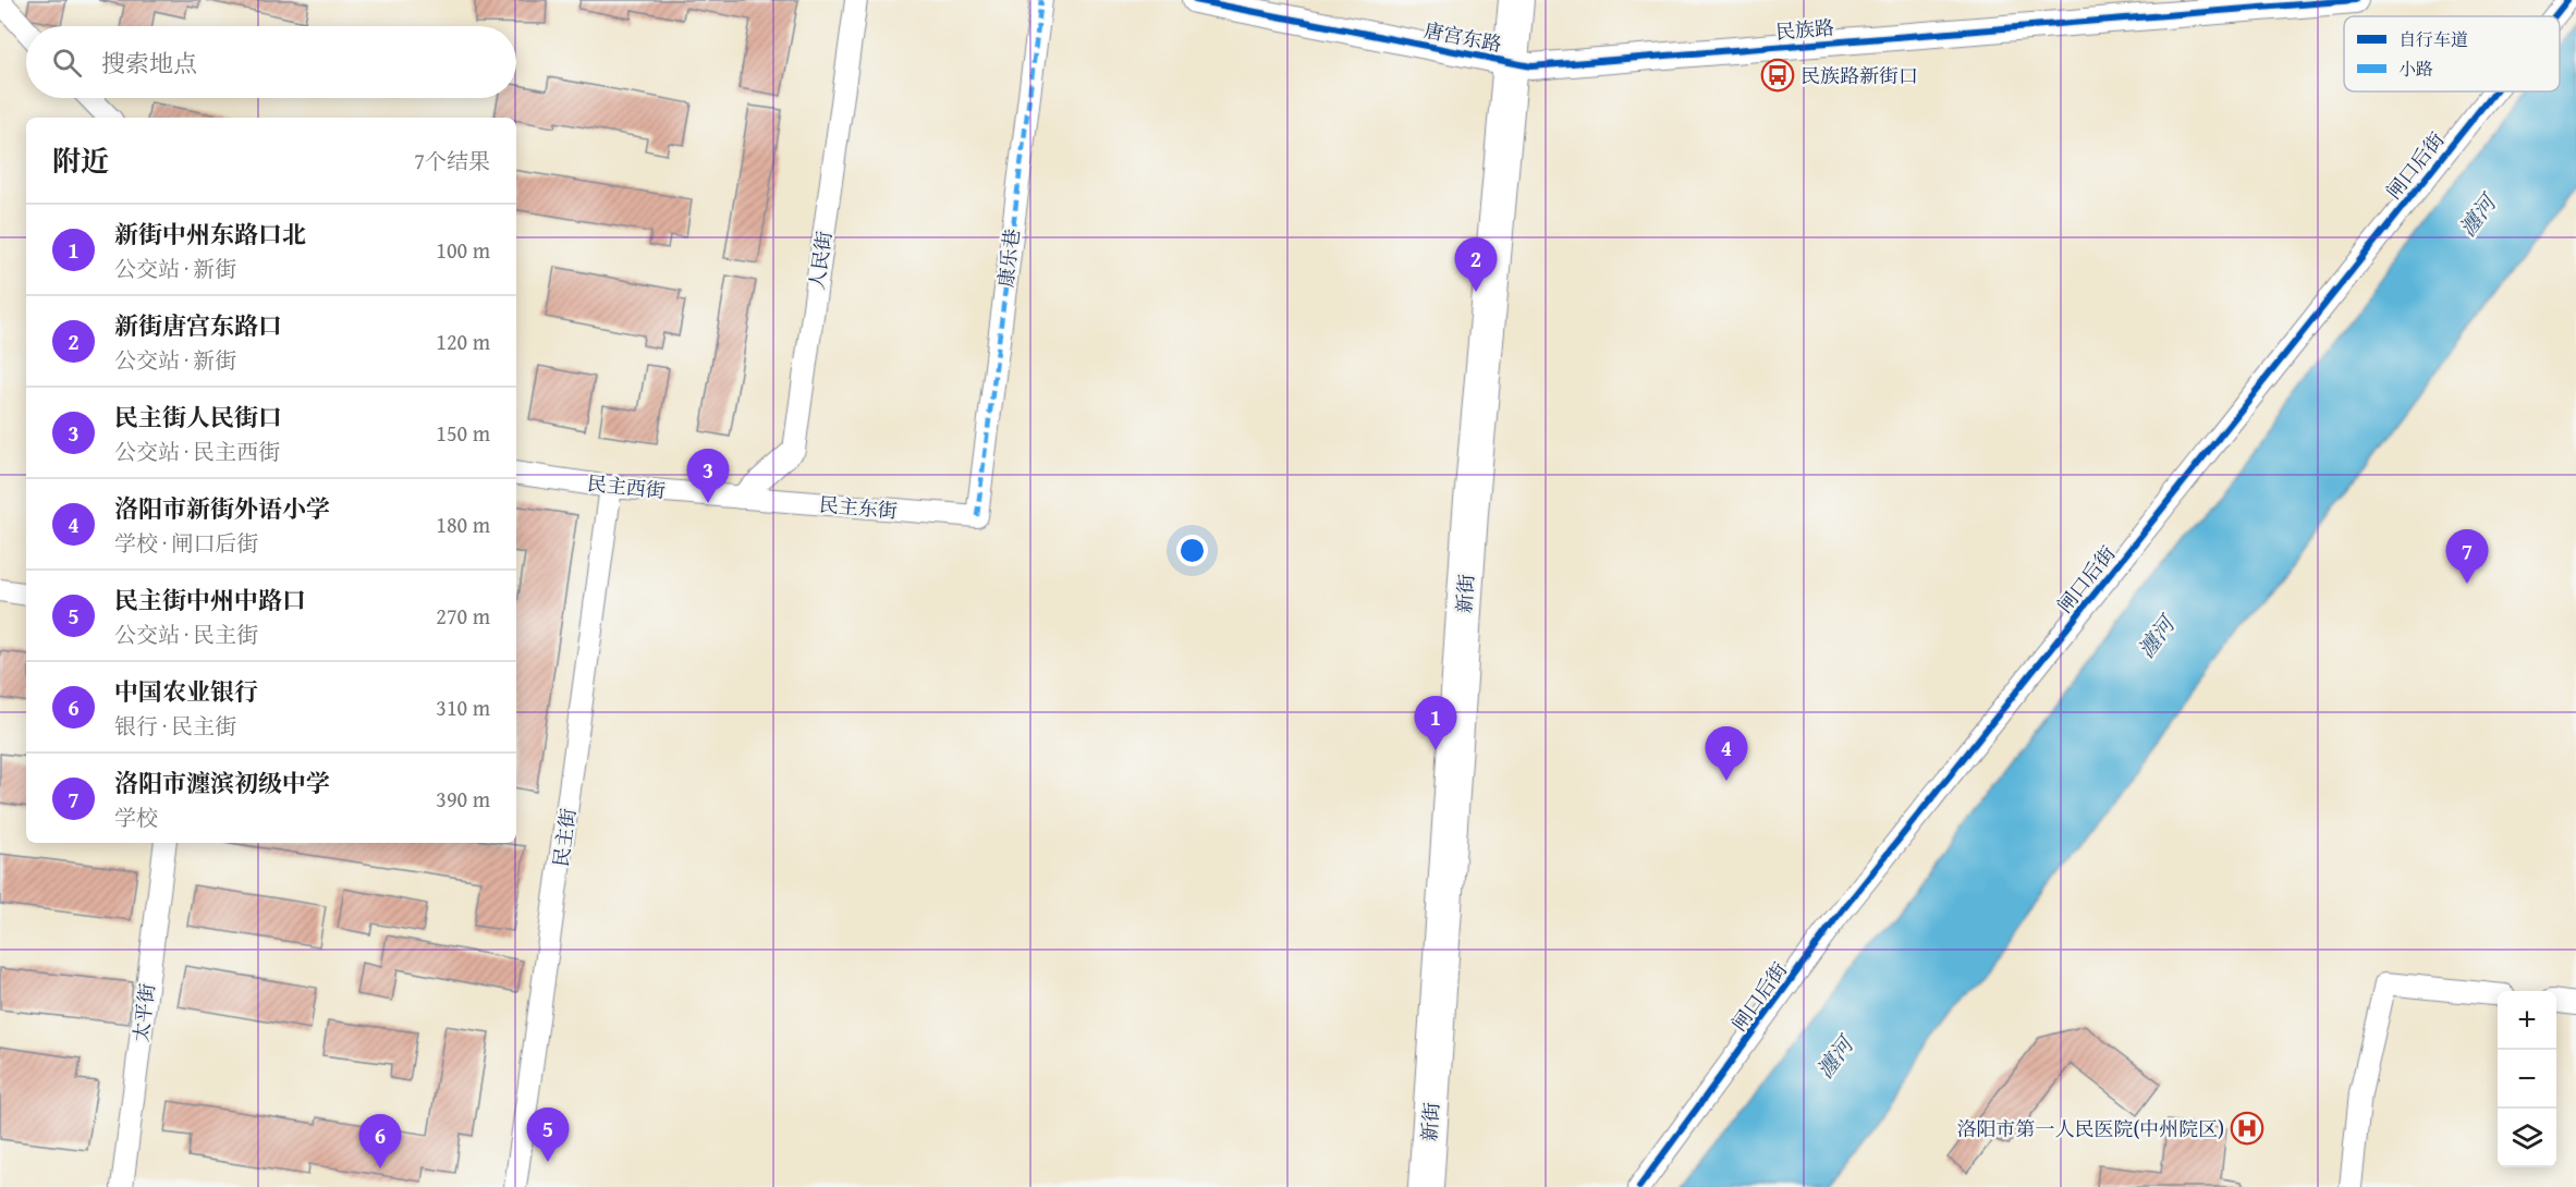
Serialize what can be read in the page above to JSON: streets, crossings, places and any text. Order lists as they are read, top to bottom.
{
  "streets": {
    "main road": ["新街"],
    "street": [
      "民族路",
      "唐宫东路",
      "闸口后街",
      "康乐巷",
      "人民街",
      "民主西街",
      "民主东街",
      "民主街",
      "太平街"
    ]
  },
  "crossings": [
    ["民族路", "唐宫东路"],
    ["民族路", "新街"],
    ["唐宫东路", "新街"],
    ["康乐巷", "民主东街"],
    ["人民街", "民主西街"],
    ["人民街", "民主东街"],
    ["民主西街", "民主东街"],
    ["民主西街", "民主街"]
  ],
  "water": ["瀍河"],
  "places": {
    "bus stop": ["民族路新街口"],
    "hospital": ["洛阳市第一人民医院(中州院区)"]
  },
  "legend": ["自行车道", "小路"],
  "page": {
    "search": "搜索地点",
    "heading": ["附近", "7个结果"],
    "list": [
      {
        "mark": "1",
        "name": "新街中州东路口北",
        "note": "公交站 · 新街",
        "value": "100 m"
      },
      {
        "mark": "2",
        "name": "新街唐宫东路口",
        "note": "公交站 · 新街",
        "value": "120 m"
      },
      {
        "mark": "3",
        "name": "民主街人民街口",
        "note": "公交站 · 民主西街",
        "value": "150 m"
      },
      {
        "mark": "4",
        "name": "洛阳市新街外语小学",
        "note": "学校 · 闸口后街",
        "value": "180 m"
      },
      {
        "mark": "5",
        "name": "民主街中州中路口",
        "note": "公交站 · 民主街",
        "value": "270 m"
      },
      {
        "mark": "6",
        "name": "中国农业银行",
        "note": "银行 · 民主街",
        "value": "310 m"
      },
      {
        "mark": "7",
        "name": "洛阳市瀍滨初级中学",
        "note": "学校",
        "value": "390 m"
      }
    ],
    "pins": [
      "2",
      "3",
      "7",
      "1",
      "4",
      "5",
      "6"
    ],
    "map_buttons": ["+", "−"]
  }
}
